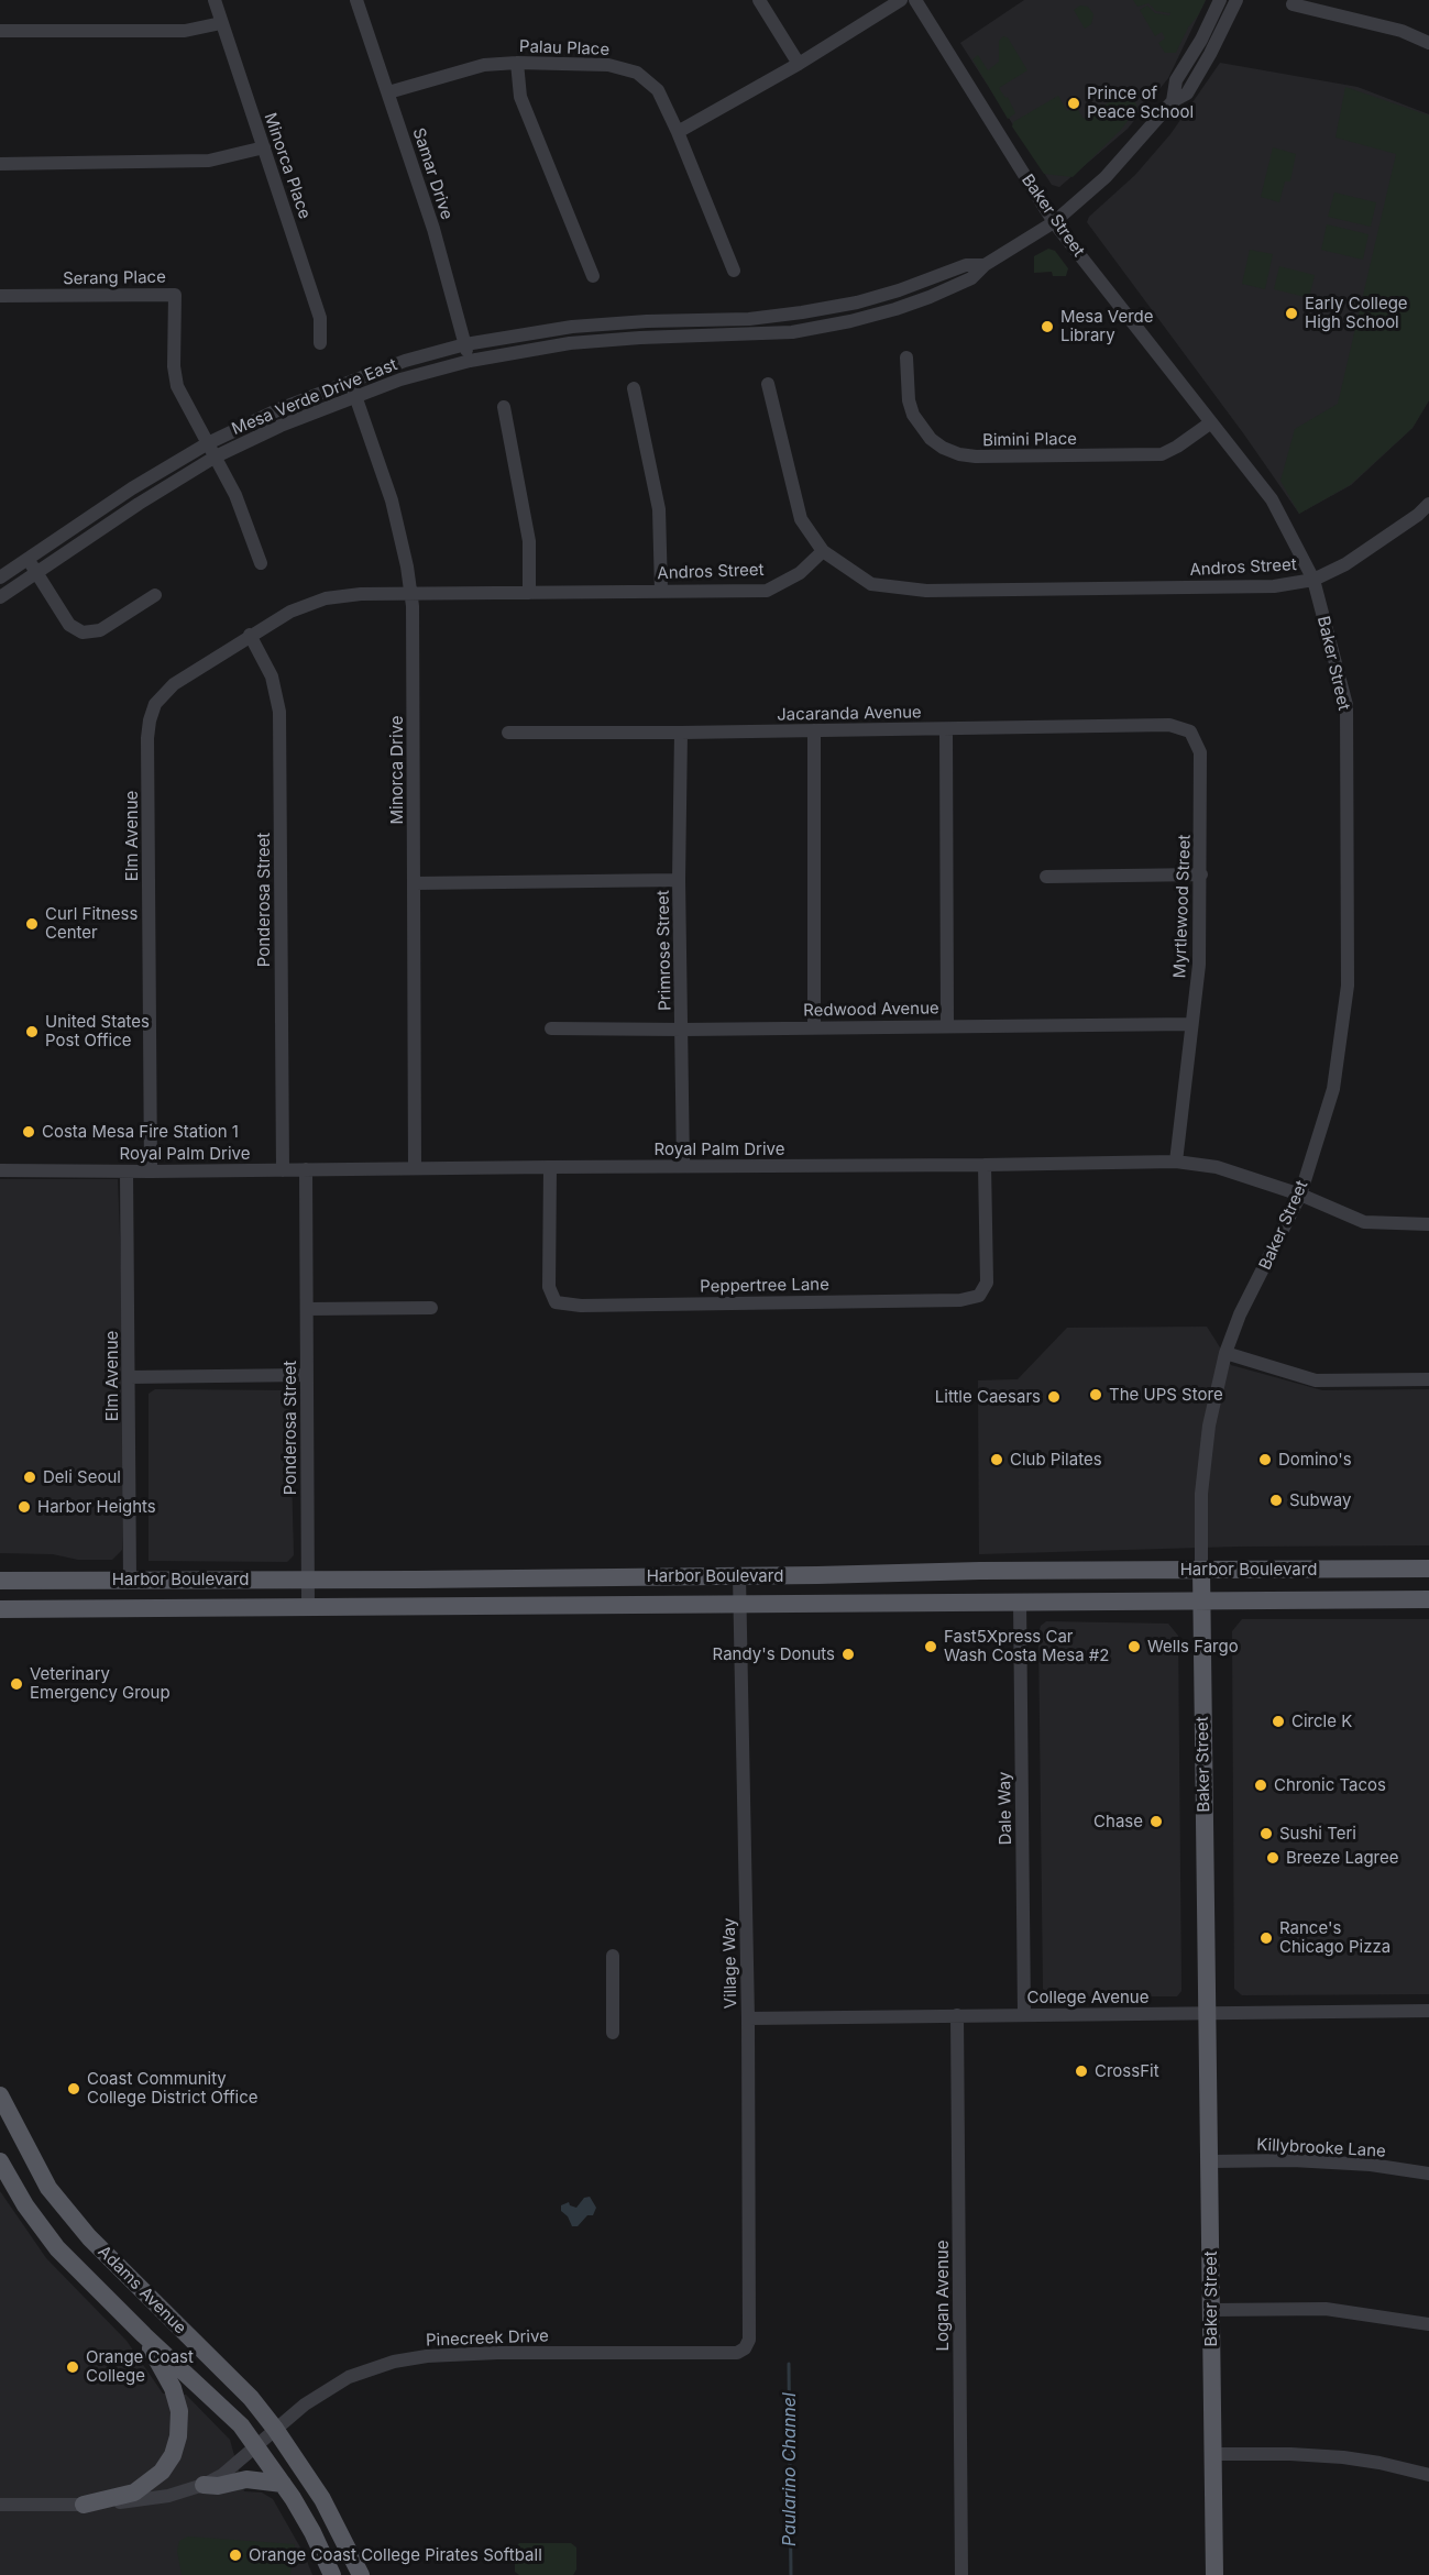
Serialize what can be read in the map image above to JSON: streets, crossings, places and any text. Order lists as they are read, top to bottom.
{
  "streets": {
    "main road": ["Baker Street", "Harbor Boulevard", "Adams Avenue"],
    "street": [
      "Palau Place",
      "Minorca Place",
      "Samar Drive",
      "Serang Place",
      "Mesa Verde Drive East",
      "Bimini Place",
      "Andros Street",
      "Jacaranda Avenue",
      "Minorca Drive",
      "Elm Avenue",
      "Ponderosa Street",
      "Myrtlewood Street",
      "Primrose Street",
      "Redwood Avenue",
      "Royal Palm Drive",
      "Peppertree Lane",
      "Dale Way",
      "Village Way",
      "College Avenue",
      "Killybrooke Lane",
      "Logan Avenue",
      "Pinecreek Drive"
    ]
  },
  "crossings": [
    ["Palau Place", "Samar Drive"],
    ["Samar Drive", "Mesa Verde Drive East"],
    ["Baker Street", "Mesa Verde Drive East"],
    ["Baker Street", "Bimini Place"],
    ["Baker Street", "Andros Street"],
    ["Baker Street", "Royal Palm Drive"],
    ["Baker Street", "Harbor Boulevard"],
    ["Baker Street", "College Avenue"],
    ["Baker Street", "Killybrooke Lane"],
    ["Serang Place", "Mesa Verde Drive East"],
    ["Mesa Verde Drive East", "Minorca Drive"],
    ["Andros Street", "Minorca Drive"],
    ["Andros Street", "Elm Avenue"],
    ["Andros Street", "Ponderosa Street"],
    ["Jacaranda Avenue", "Myrtlewood Street"],
    ["Jacaranda Avenue", "Primrose Street"],
    ["Minorca Drive", "Royal Palm Drive"],
    ["Elm Avenue", "Royal Palm Drive"],
    ["Elm Avenue", "Harbor Boulevard"],
    ["Ponderosa Street", "Royal Palm Drive"],
    ["Ponderosa Street", "Harbor Boulevard"],
    ["Myrtlewood Street", "Redwood Avenue"],
    ["Myrtlewood Street", "Royal Palm Drive"],
    ["Primrose Street", "Redwood Avenue"],
    ["Primrose Street", "Royal Palm Drive"],
    ["Royal Palm Drive", "Peppertree Lane"],
    ["Harbor Boulevard", "Dale Way"],
    ["Harbor Boulevard", "Village Way"],
    ["Dale Way", "College Avenue"],
    ["Village Way", "College Avenue"],
    ["Village Way", "Pinecreek Drive"],
    ["College Avenue", "Logan Avenue"],
    ["Adams Avenue", "Pinecreek Drive"]
  ],
  "water": ["Paularino Channel"],
  "places": [
    "Prince of Peace School",
    "Early College High School",
    "Mesa Verde Library",
    "Curl Fitness Center",
    "United States Post Office",
    "Costa Mesa Fire Station 1",
    "The UPS Store",
    "Little Caesars",
    "Club Pilates",
    "Domino's",
    "Deli Seoul",
    "Subway",
    "Harbor Heights",
    "Fast5Xpress Car Wash Costa Mesa #2",
    "Wells Fargo",
    "Randy's Donuts",
    "Veterinary Emergency Group",
    "Circle K",
    "Chronic Tacos",
    "Chase",
    "Sushi Teri",
    "Breeze Lagree",
    "Rance's Chicago Pizza",
    "CrossFit",
    "Coast Community College District Office",
    "Orange Coast College",
    "Orange Coast College Pirates Softball"
  ]
}
